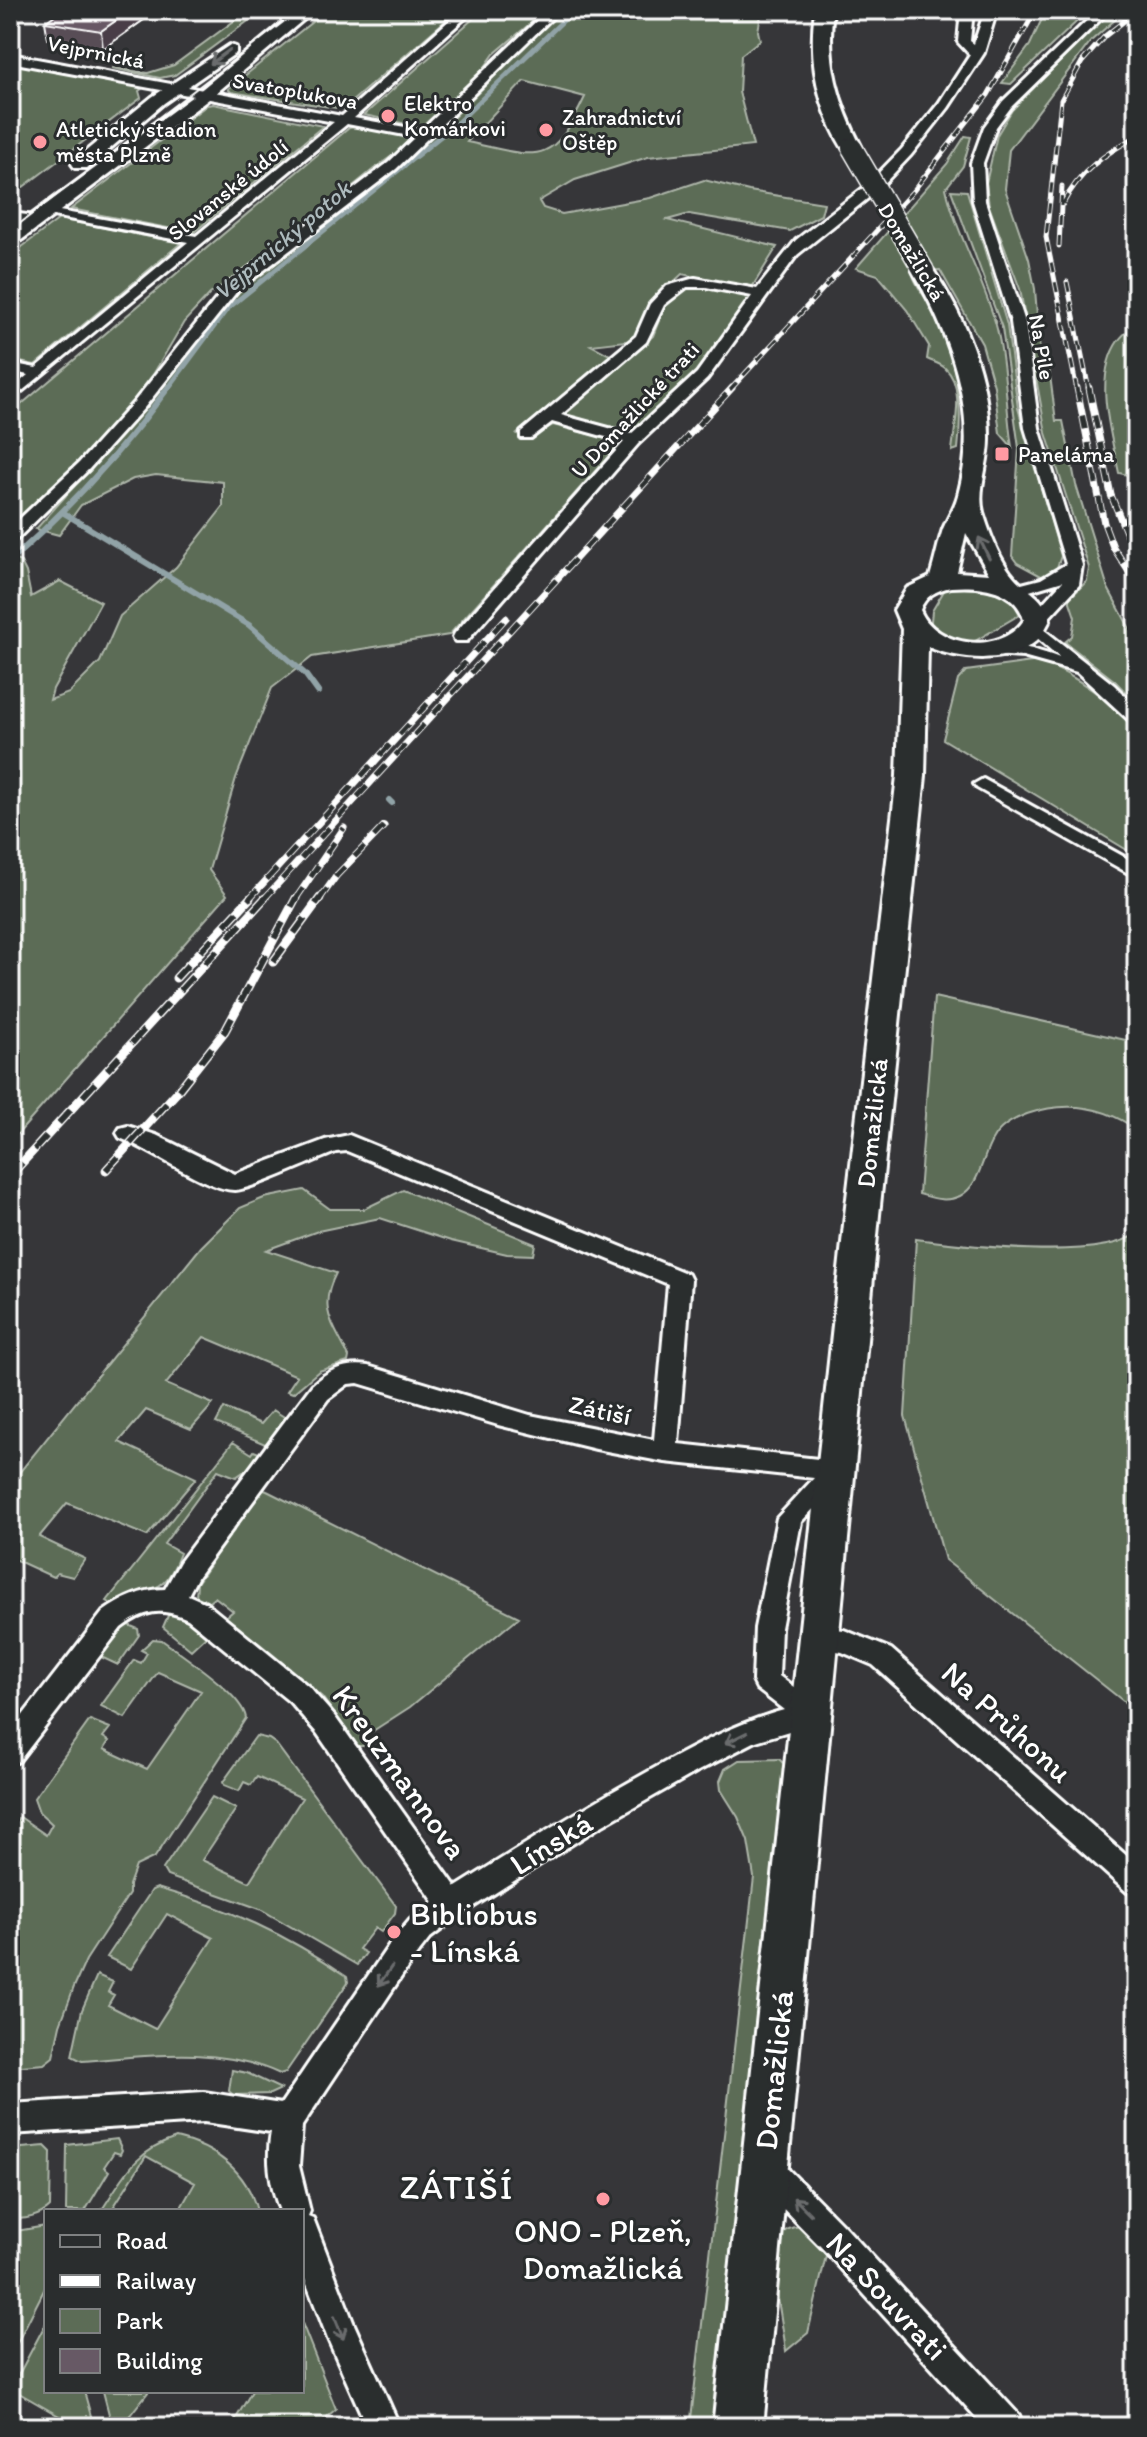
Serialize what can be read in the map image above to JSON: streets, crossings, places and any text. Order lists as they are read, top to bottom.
{
  "streets": {
    "main road": ["Vejprnická", "Domažlická"],
    "street": [
      "Svatoplukova",
      "Slovanské údolí",
      "Na Pile",
      "U Domažlické trati",
      "Zátiší",
      "Na Průhonu",
      "Kreuzmannova",
      "Línská",
      "Na Souvrati"
    ]
  },
  "crossings": [
    ["Vejprnická", "Svatoplukova"],
    ["Svatoplukova", "Slovanské údolí"],
    ["Domažlická", "Zátiší"],
    ["Domažlická", "Na Průhonu"],
    ["Domažlická", "Línská"],
    ["Domažlická", "Na Souvrati"],
    ["Zátiší", "Kreuzmannova"],
    ["Kreuzmannova", "Línská"]
  ],
  "one_way": ["Línská", "Na Souvrati"],
  "districts": ["ZÁTIŠÍ"],
  "water": ["Vejprnický potok"],
  "places": {
    "other": [
      "Elektro Komárkovi",
      "Zahradnictví Oštěp",
      "Atletický stadion města Plzně",
      "Bibliobus - Línská",
      "ONO - Plzeň, Domažlická"
    ],
    "transit": ["Panelárna"]
  },
  "legend": [
    "Road",
    "Railway",
    "Park",
    "Building"
  ]
}
